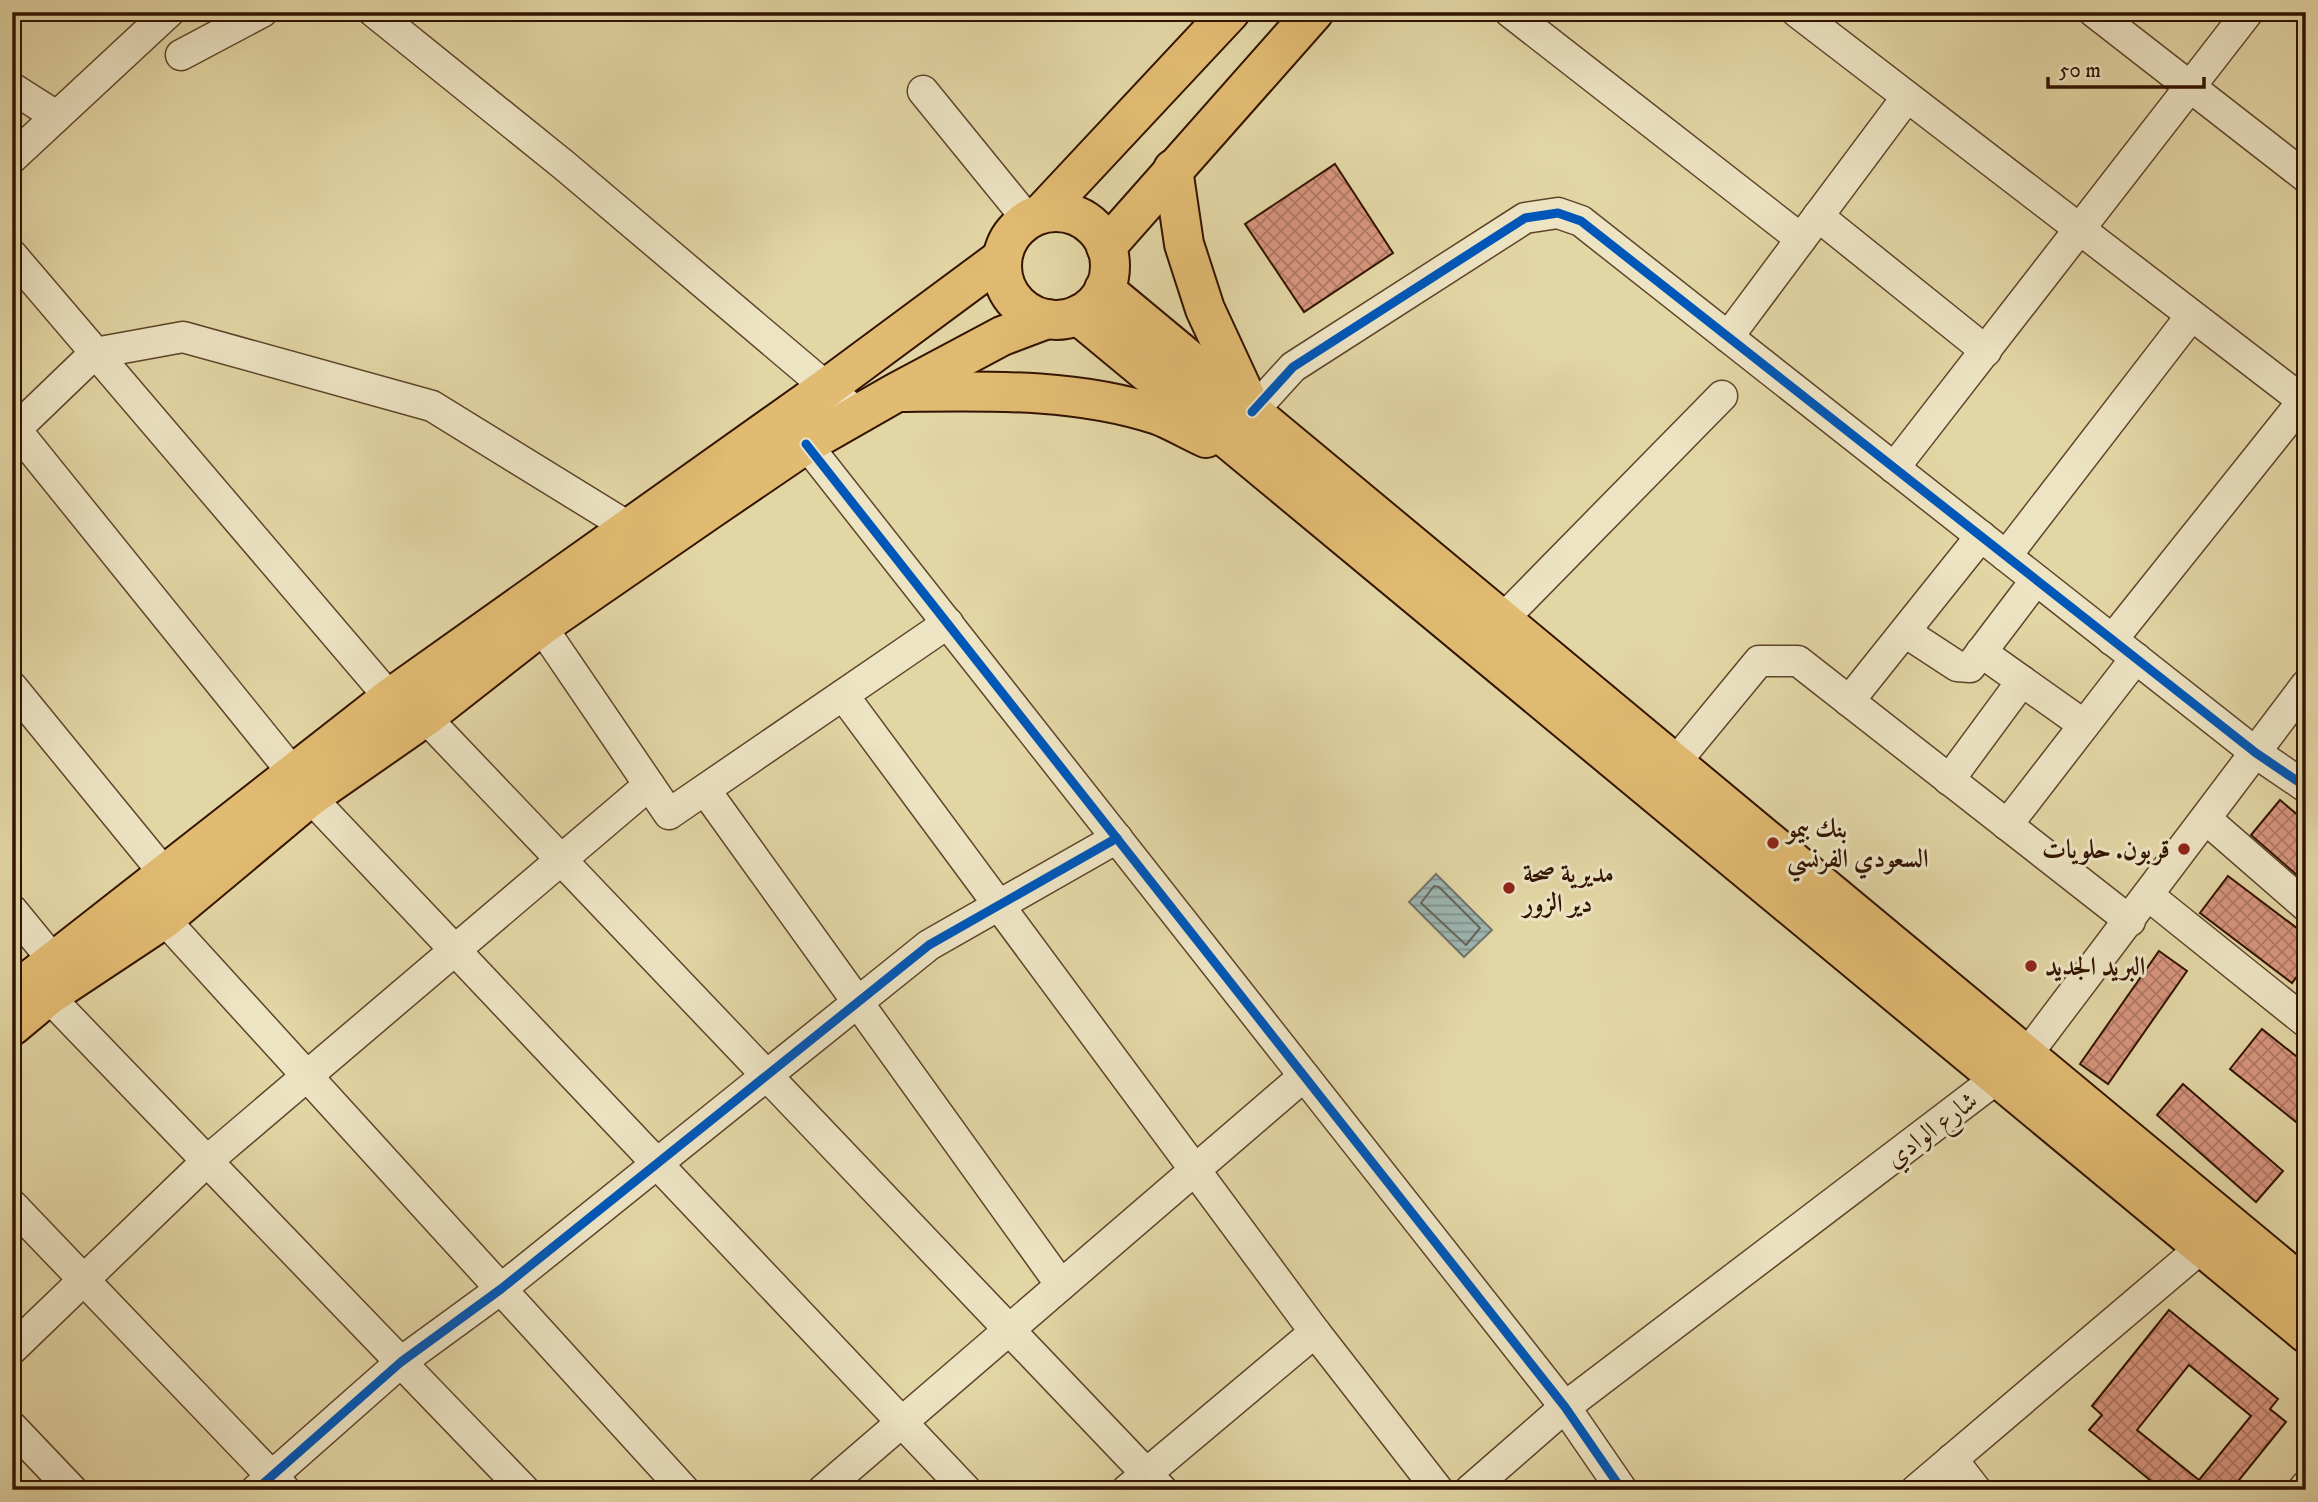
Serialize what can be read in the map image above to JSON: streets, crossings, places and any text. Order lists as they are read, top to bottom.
{
  "streets": {
    "street": ["شارع الوادي"]
  },
  "places": [
    "بنك بيمو السعودي الفرنسي",
    "قربون. حلويات",
    "مديرية صحة دير الزور",
    "البريد الجديد"
  ],
  "scale_bar": "50 m"
}
